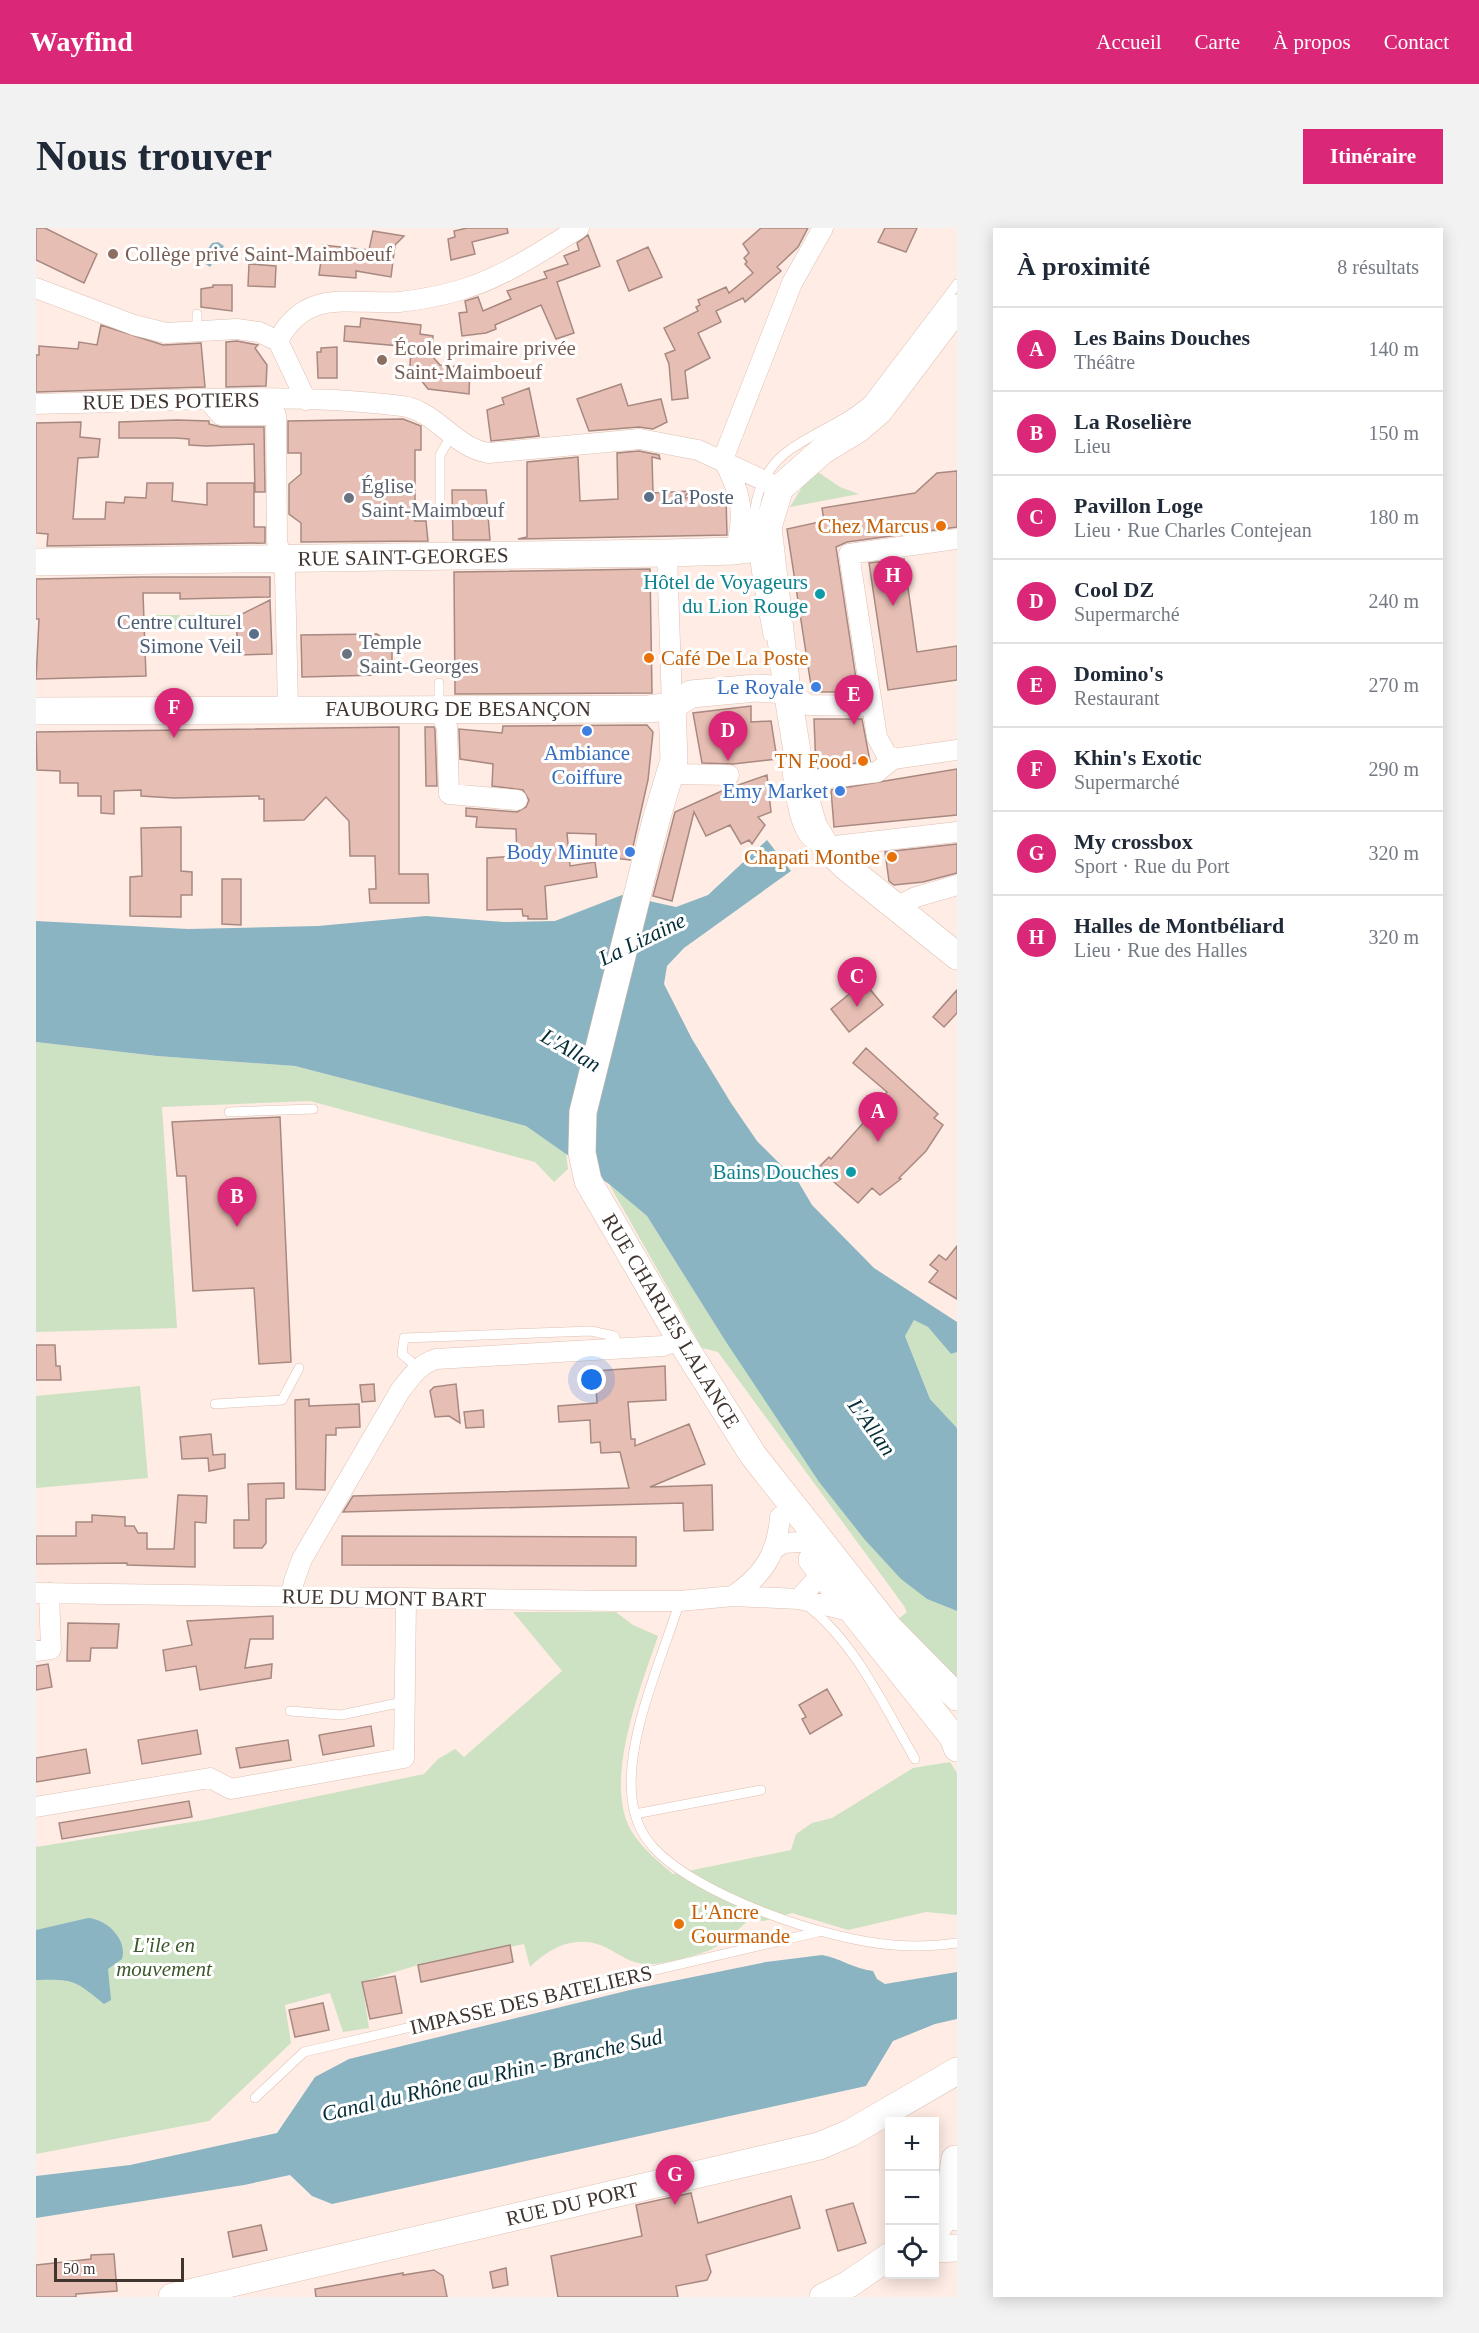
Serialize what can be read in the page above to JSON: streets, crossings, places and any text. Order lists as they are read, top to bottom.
{
  "streets": {
    "main road": [
      "RUE SAINT-GEORGES",
      "FAUBOURG DE BESANÇON",
      "RUE CHARLES LALANCE",
      "RUE DU PORT"
    ],
    "street": ["RUE DES POTIERS", "RUE DU MONT BART"],
    "lane": ["IMPASSE DES BATELIERS"]
  },
  "crossings": [
    ["RUE CHARLES LALANCE", "RUE DU MONT BART"]
  ],
  "water": ["La Lizaine", "L'Allan", "Canal du Rhône au Rhin - Branche Sud"],
  "parks": ["L'ile en mouvement"],
  "places": [
    "Collège privé Saint-Maimboeuf",
    "École primaire privée Saint-Maimboeuf",
    "La Poste",
    "Église Saint-Maimbœuf",
    "Chez Marcus",
    "Hôtel de Voyageurs du Lion Rouge",
    "Centre culturel Simone Veil",
    "Temple Saint-Georges",
    "Café De La Poste",
    "Le Royale",
    "Ambiance Coiffure",
    "TN Food",
    "Emy Market",
    "Body Minute",
    "Chapati Montbe",
    "Bains Douches",
    "L'Ancre Gourmande"
  ],
  "scale_bar": "50 m",
  "page": {
    "header": "Wayfind",
    "nav": [
      "Accueil",
      "Carte",
      "À propos",
      "Contact"
    ],
    "buttons": "Itinéraire",
    "title": "Nous trouver",
    "heading": ["À proximité", "8 résultats"],
    "list": [
      {
        "mark": "A",
        "name": "Les Bains Douches",
        "note": "Théâtre",
        "value": "140 m"
      },
      {
        "mark": "B",
        "name": "La Roselière",
        "note": "Lieu",
        "value": "150 m"
      },
      {
        "mark": "C",
        "name": "Pavillon Loge",
        "note": "Lieu · Rue Charles Contejean",
        "value": "180 m"
      },
      {
        "mark": "D",
        "name": "Cool DZ",
        "note": "Supermarché",
        "value": "240 m"
      },
      {
        "mark": "E",
        "name": "Domino's",
        "note": "Restaurant",
        "value": "270 m"
      },
      {
        "mark": "F",
        "name": "Khin's Exotic",
        "note": "Supermarché",
        "value": "290 m"
      },
      {
        "mark": "G",
        "name": "My crossbox",
        "note": "Sport · Rue du Port",
        "value": "320 m"
      },
      {
        "mark": "H",
        "name": "Halles de Montbéliard",
        "note": "Lieu · Rue des Halles",
        "value": "320 m"
      }
    ],
    "pins": [
      "H",
      "E",
      "F",
      "D",
      "C",
      "A",
      "B",
      "G"
    ],
    "map_buttons": ["+", "−"],
    "scale": "50 m"
  }
}
